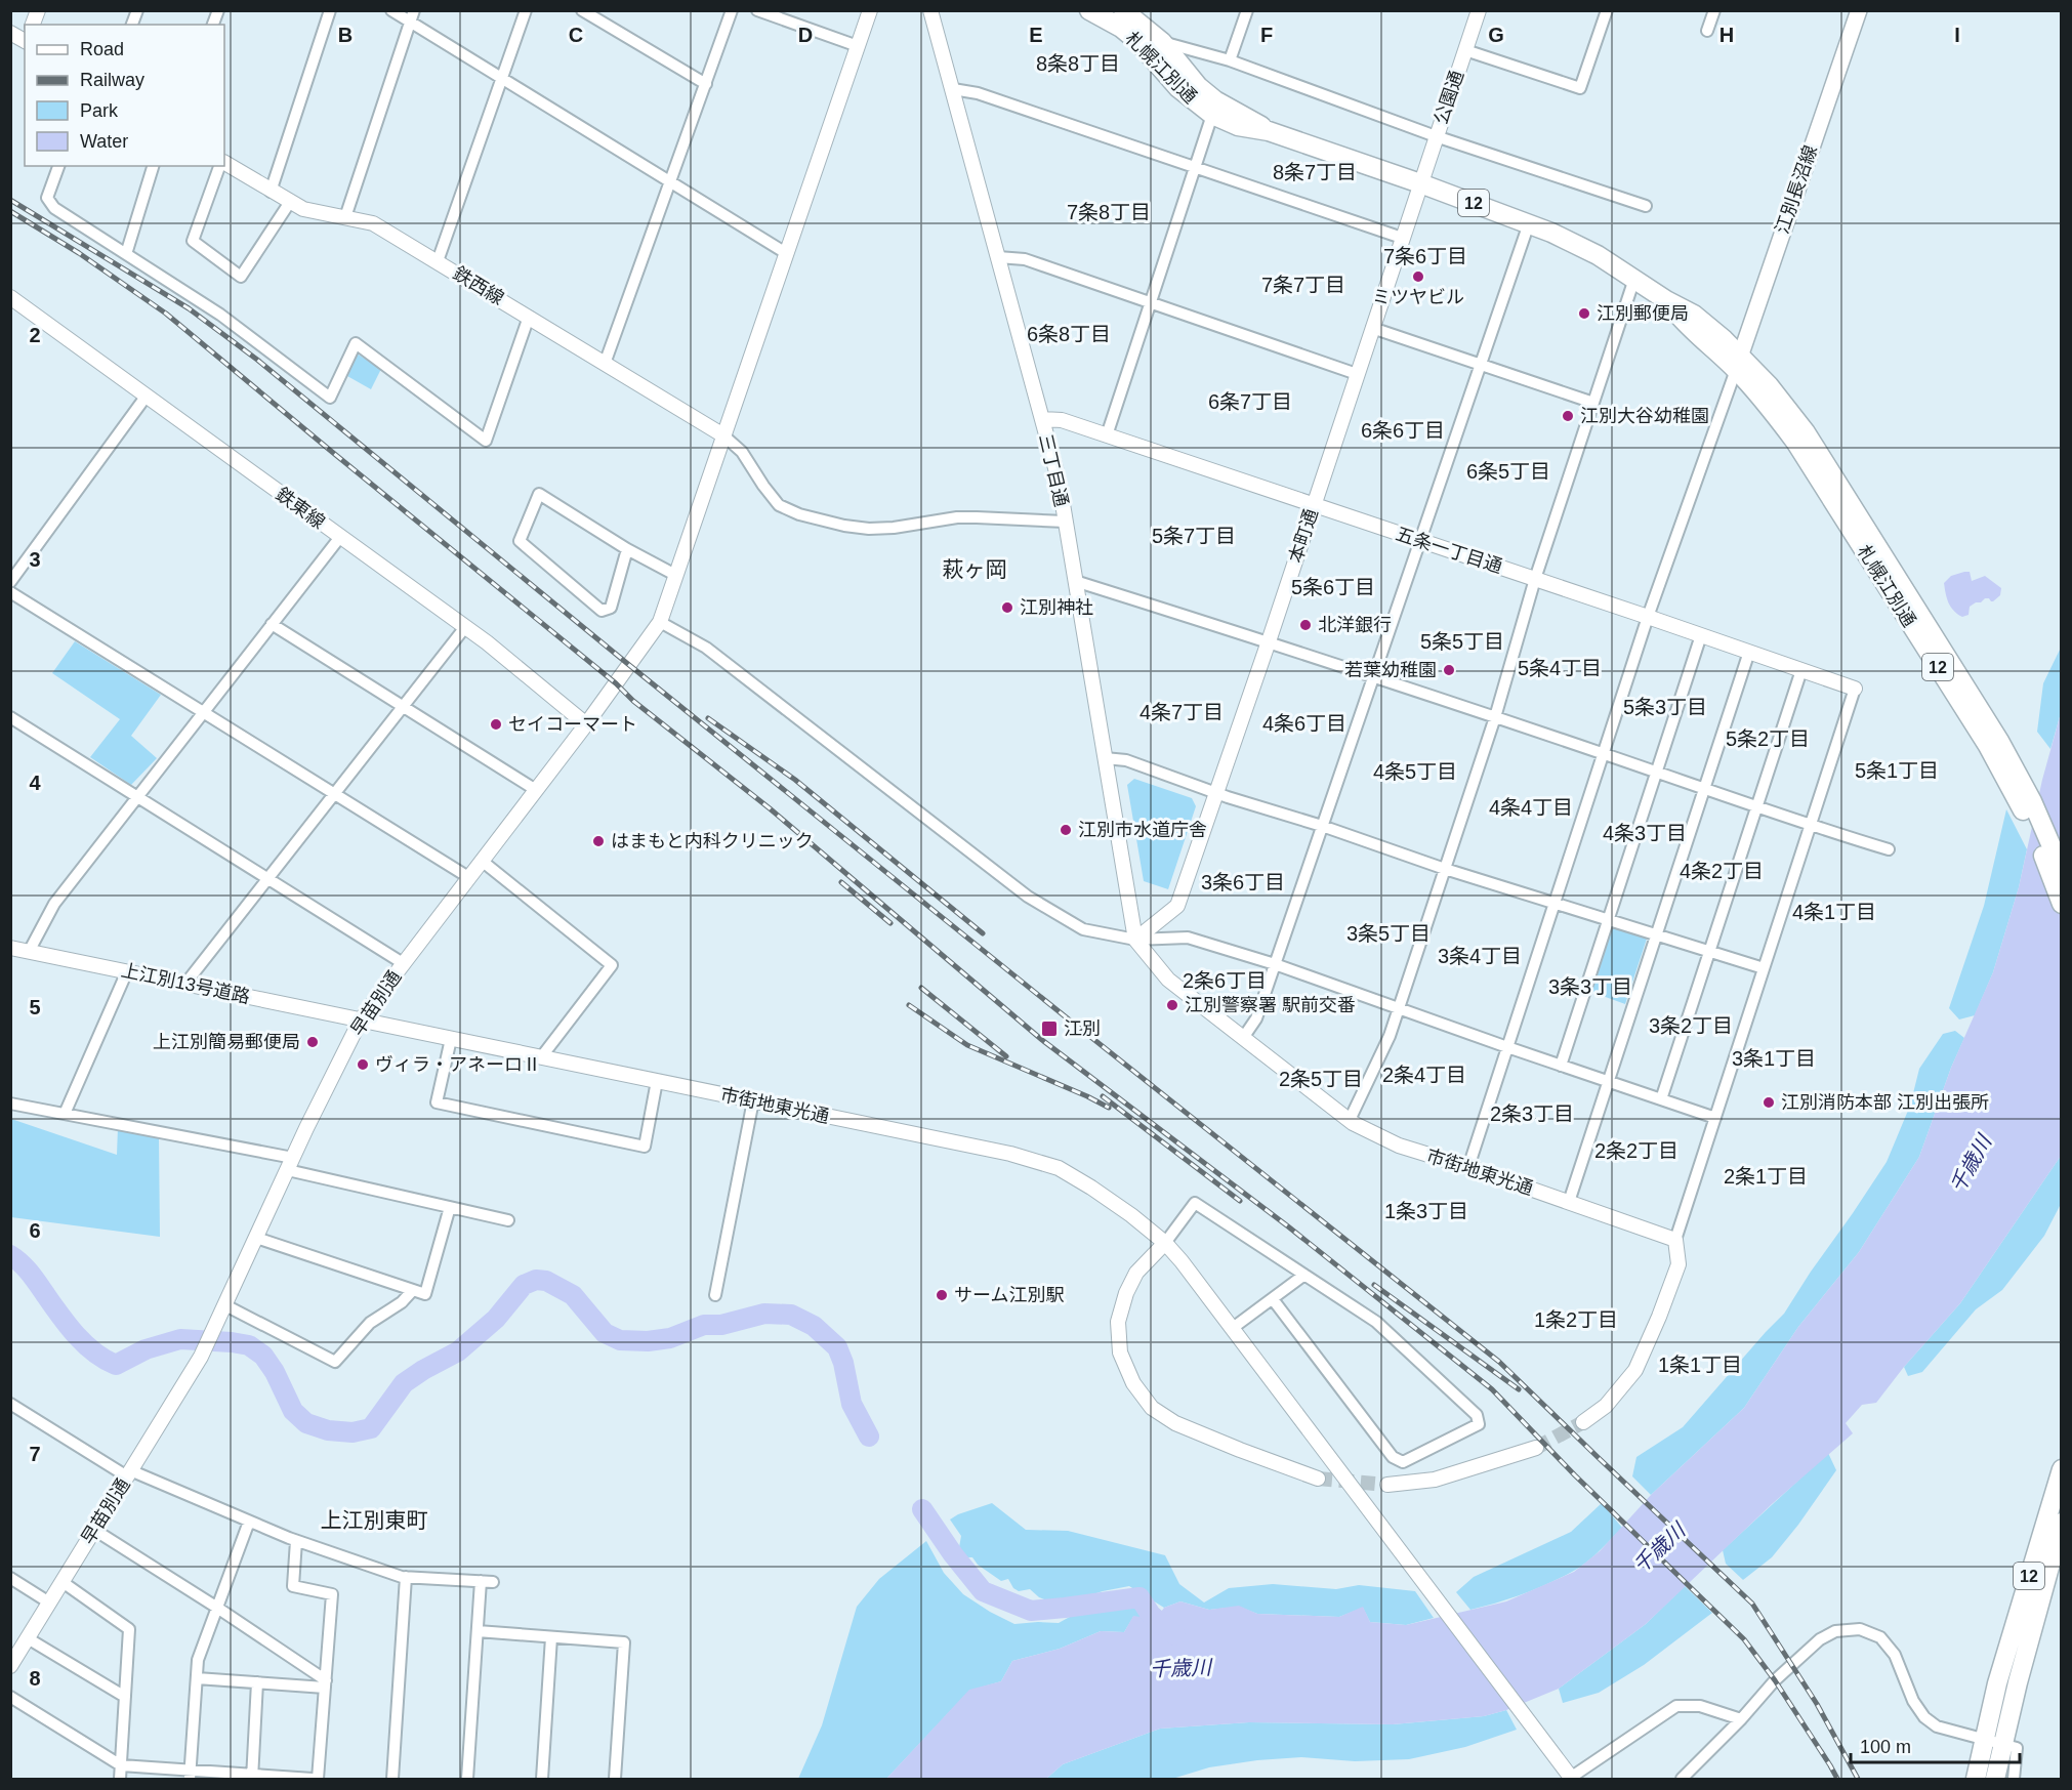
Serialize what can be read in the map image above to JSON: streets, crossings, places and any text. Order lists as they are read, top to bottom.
{
  "streets": {
    "highway": ["札幌江別通", "12"],
    "main road": ["江別長沼線"],
    "street": [
      "公園通",
      "鉄西線",
      "三丁目通",
      "鉄東線",
      "本町通",
      "五条一丁目通",
      "上江別13号道路",
      "早苗別通",
      "市街地東光通"
    ]
  },
  "crossings": [
    ["札幌江別通", "公園通"],
    ["札幌江別通", "江別長沼線"],
    ["札幌江別通", "本町通"],
    ["公園通", "本町通"],
    ["鉄西線", "早苗別通"],
    ["三丁目通", "本町通"],
    ["三丁目通", "五条一丁目通"],
    ["三丁目通", "市街地東光通"],
    ["鉄東線", "早苗別通"],
    ["本町通", "五条一丁目通"],
    ["本町通", "市街地東光通"],
    ["上江別13号道路", "早苗別通"],
    ["上江別13号道路", "市街地東光通"],
    ["早苗別通", "市街地東光通"]
  ],
  "districts": [
    "8条8丁目",
    "8条7丁目",
    "7条8丁目",
    "7条6丁目",
    "7条7丁目",
    "6条8丁目",
    "6条7丁目",
    "6条6丁目",
    "6条5丁目",
    "5条7丁目",
    "萩ヶ岡",
    "5条6丁目",
    "5条5丁目",
    "5条4丁目",
    "5条3丁目",
    "4条7丁目",
    "4条6丁目",
    "5条2丁目",
    "5条1丁目",
    "4条5丁目",
    "4条4丁目",
    "4条3丁目",
    "4条2丁目",
    "3条6丁目",
    "4条1丁目",
    "3条5丁目",
    "3条4丁目",
    "2条6丁目",
    "3条3丁目",
    "3条2丁目",
    "3条1丁目",
    "2条4丁目",
    "2条5丁目",
    "2条3丁目",
    "2条2丁目",
    "2条1丁目",
    "1条3丁目",
    "1条2丁目",
    "1条1丁目",
    "上江別東町"
  ],
  "water": ["千歳川"],
  "places": {
    "other": [
      "ミツヤビル",
      "江別郵便局",
      "江別大谷幼稚園",
      "江別神社",
      "北洋銀行",
      "若葉幼稚園",
      "セイコーマート",
      "江別市水道庁舎",
      "はまもと内科クリニック",
      "江別警察署 駅前交番",
      "上江別簡易郵便局",
      "ヴィラ・アネーロⅡ",
      "江別消防本部 江別出張所",
      "サーム江別駅"
    ],
    "transit": ["江別"]
  },
  "legend": [
    "Road",
    "Railway",
    "Park",
    "Water"
  ],
  "scale_bar": "100 m",
  "grid": {
    "columns": [
      "B",
      "C",
      "D",
      "E",
      "F",
      "G",
      "H",
      "I"
    ],
    "rows": [
      "2",
      "3",
      "4",
      "5",
      "6",
      "7",
      "8"
    ]
  }
}
